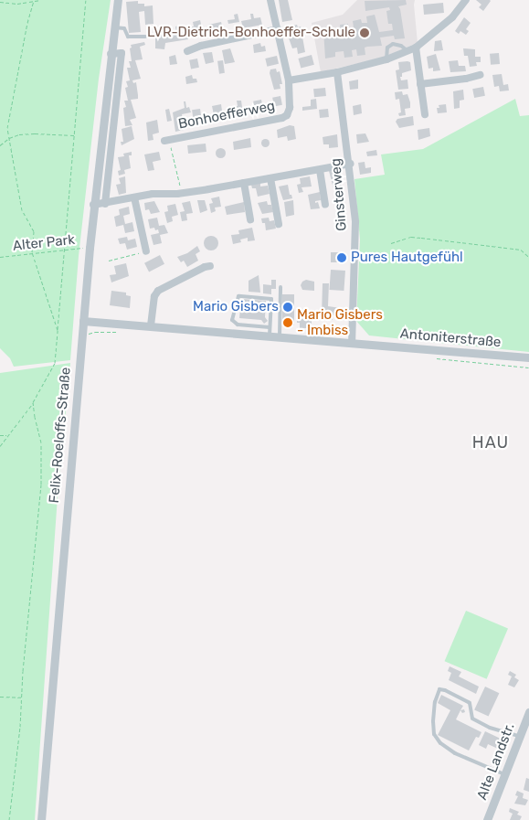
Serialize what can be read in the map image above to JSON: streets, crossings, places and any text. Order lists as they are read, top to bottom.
{
  "streets": {
    "street": [
      "Bonhoefferweg",
      "Ginsterweg",
      "Antoniterstraße",
      "Felix-Roeloffs-Straße",
      "Alte Landstr."
    ],
    "path": ["Alter Park"]
  },
  "crossings": [
    ["Ginsterweg", "Antoniterstraße"],
    ["Alter Park", "Felix-Roeloffs-Straße"],
    ["Antoniterstraße", "Felix-Roeloffs-Straße"]
  ],
  "districts": ["HAU"],
  "places": [
    "LVR-Dietrich-Bonhoeffer-Schule",
    "Pures Hautgefühl",
    "Mario Gisbers",
    "Mario Gisbers - Imbiss"
  ]
}
